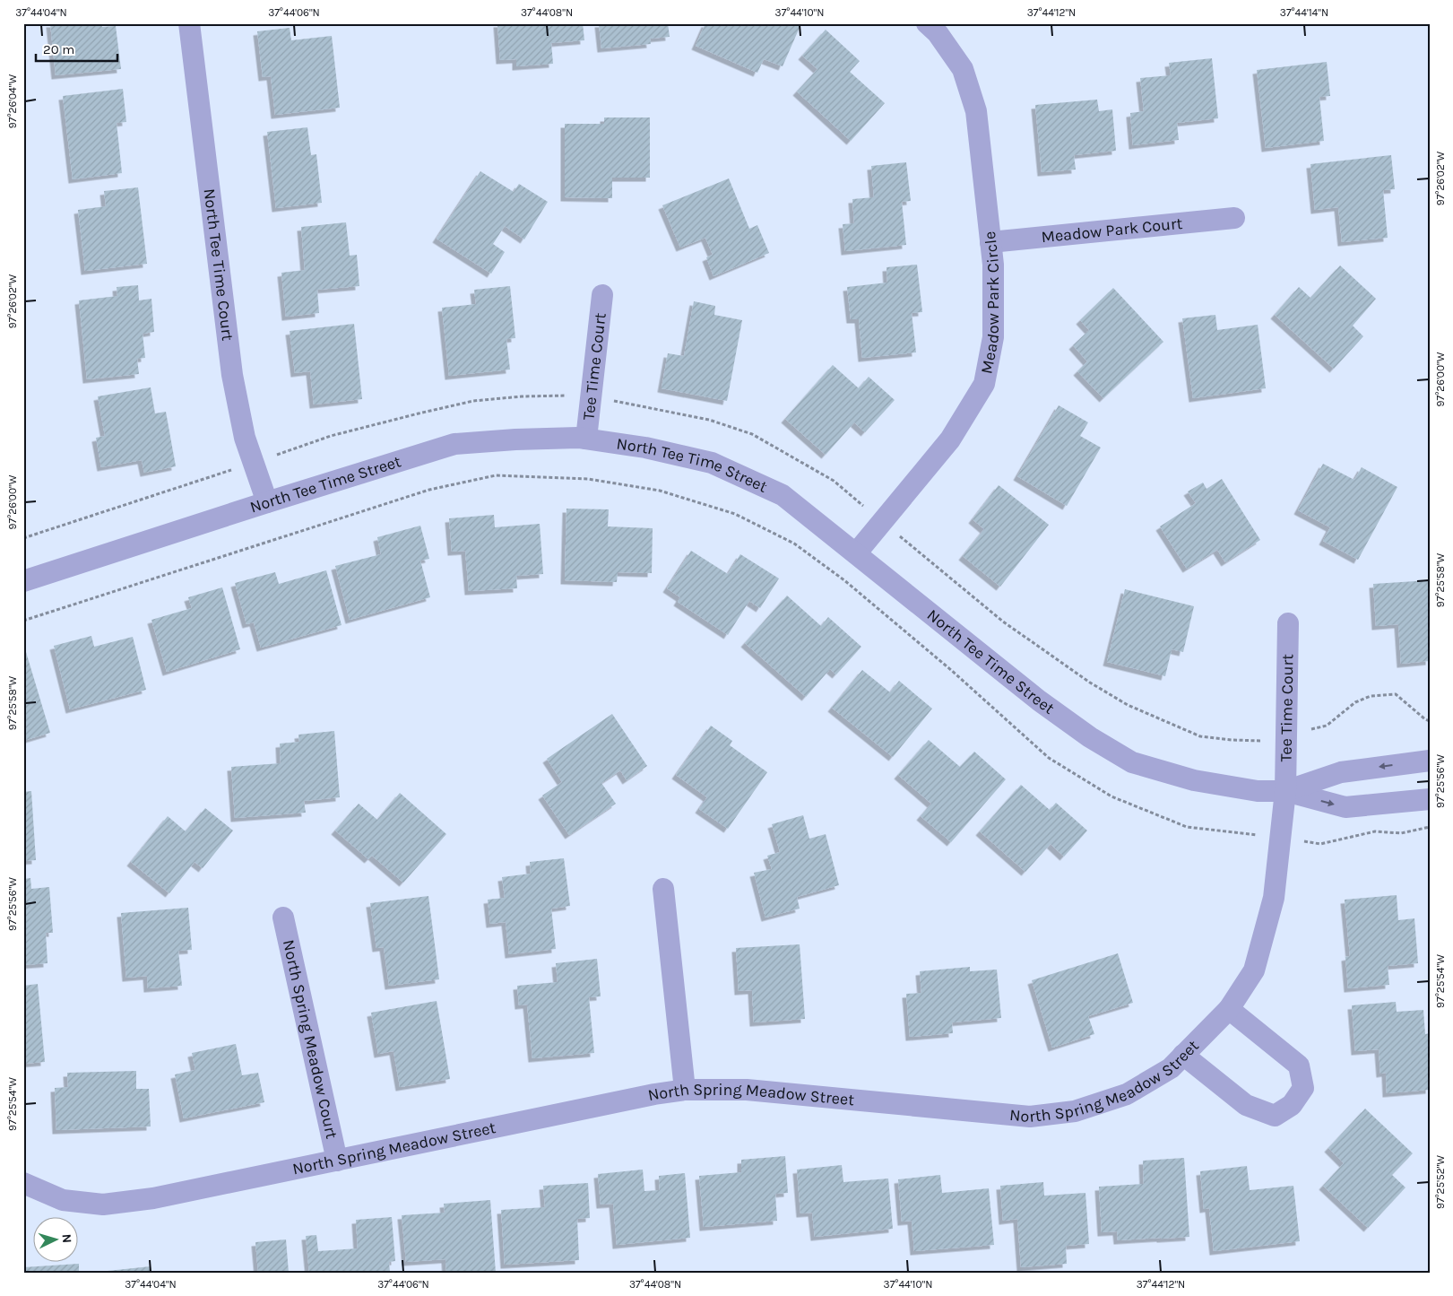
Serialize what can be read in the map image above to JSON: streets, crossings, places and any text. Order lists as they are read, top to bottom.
{
  "streets": {
    "street": [
      "Meadow Park Court",
      "North Tee Time Court",
      "Meadow Park Circle",
      "Tee Time Court",
      "North Tee Time Street",
      "North Spring Meadow Court",
      "North Spring Meadow Street"
    ]
  },
  "crossings": [
    ["Meadow Park Court", "Meadow Park Circle"],
    ["North Tee Time Court", "North Tee Time Street"],
    ["Meadow Park Circle", "North Tee Time Street"],
    ["Tee Time Court", "North Tee Time Street"],
    ["Tee Time Court", "North Spring Meadow Street"],
    ["North Tee Time Street", "North Spring Meadow Street"],
    ["North Spring Meadow Court", "North Spring Meadow Street"]
  ],
  "scale_bar": "20 m",
  "north": "right",
  "coordinates": [
    "37°44'04\"N",
    "37°44'06\"N",
    "37°44'08\"N",
    "37°44'10\"N",
    "37°44'12\"N",
    "37°44'14\"N",
    "97°26'04\"W",
    "97°26'02\"W",
    "97°26'00\"W",
    "97°25'58\"W",
    "97°25'56\"W",
    "97°25'54\"W",
    "97°25'52\"W"
  ]
}
